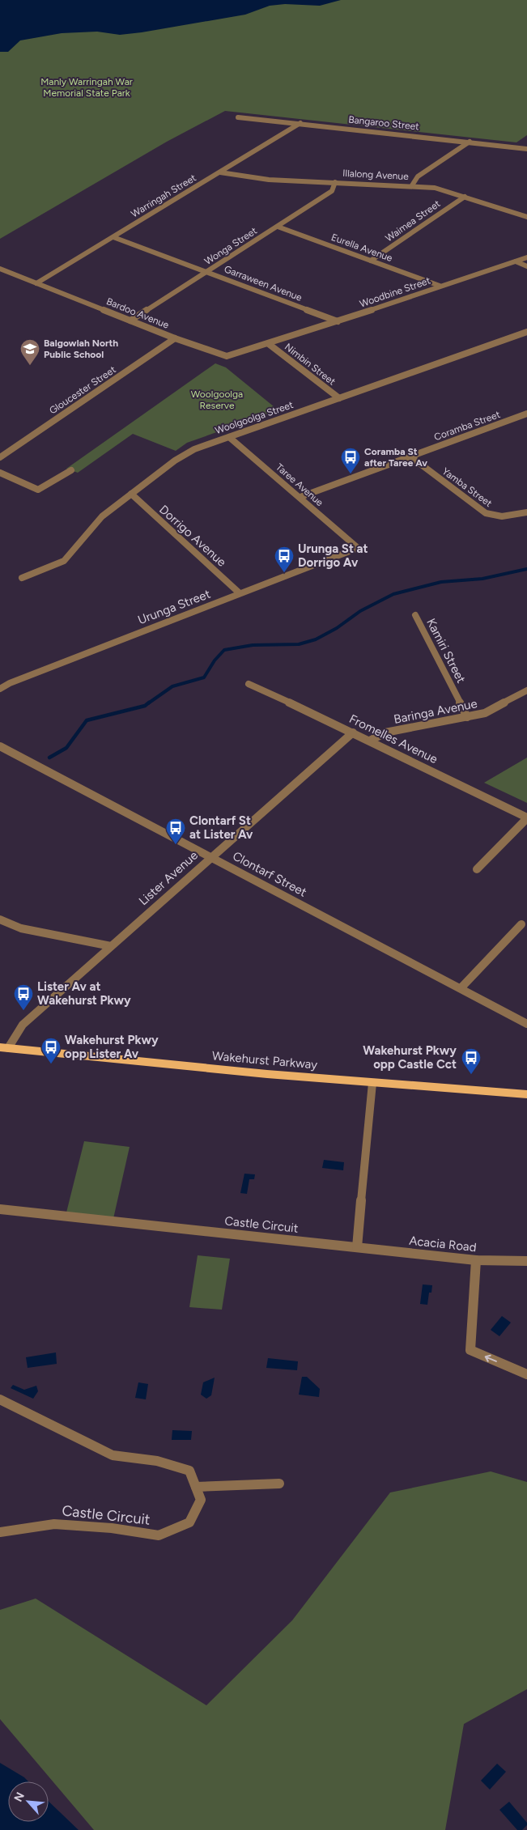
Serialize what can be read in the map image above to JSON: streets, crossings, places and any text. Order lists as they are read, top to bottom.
{
  "streets": {
    "main road": ["Wakehurst Parkway"],
    "street": [
      "Bangaroo Street",
      "Illalong Avenue",
      "Warringah Street",
      "Waimea Street",
      "Wonga Street",
      "Eurella Avenue",
      "Garraween Avenue",
      "Woodbine Street",
      "Bardoo Avenue",
      "Nimbin Street",
      "Gloucester Street",
      "Woolgoolga Street",
      "Coramba Street",
      "Taree Avenue",
      "Yamba Street",
      "Dorrigo Avenue",
      "Urunga Street",
      "Kamiri Street",
      "Baringa Avenue",
      "Fromelles Avenue",
      "Clontarf Street",
      "Lister Avenue",
      "Castle Circuit",
      "Acacia Road"
    ]
  },
  "crossings": [
    ["Bangaroo Street", "Warringah Street"],
    ["Illalong Avenue", "Warringah Street"],
    ["Illalong Avenue", "Waimea Street"],
    ["Illalong Avenue", "Wonga Street"],
    ["Warringah Street", "Garraween Avenue"],
    ["Warringah Street", "Bardoo Avenue"],
    ["Waimea Street", "Eurella Avenue"],
    ["Wonga Street", "Eurella Avenue"],
    ["Wonga Street", "Garraween Avenue"],
    ["Wonga Street", "Bardoo Avenue"],
    ["Eurella Avenue", "Woodbine Street"],
    ["Garraween Avenue", "Woodbine Street"],
    ["Woodbine Street", "Bardoo Avenue"],
    ["Woodbine Street", "Nimbin Street"],
    ["Bardoo Avenue", "Nimbin Street"],
    ["Bardoo Avenue", "Gloucester Street"],
    ["Nimbin Street", "Woolgoolga Street"],
    ["Woolgoolga Street", "Taree Avenue"],
    ["Woolgoolga Street", "Dorrigo Avenue"],
    ["Coramba Street", "Taree Avenue"],
    ["Coramba Street", "Yamba Street"],
    ["Taree Avenue", "Urunga Street"],
    ["Dorrigo Avenue", "Urunga Street"],
    ["Kamiri Street", "Baringa Avenue"],
    ["Baringa Avenue", "Fromelles Avenue"],
    ["Fromelles Avenue", "Lister Avenue"],
    ["Clontarf Street", "Lister Avenue"],
    ["Lister Avenue", "Wakehurst Parkway"],
    ["Castle Circuit", "Acacia Road"]
  ],
  "parks": ["Manly Warringah War Memorial State Park", "Woolgoolga Reserve"],
  "places": {
    "school or university": ["Balgowlah North Public School"],
    "bus stop": [
      "Coramba St after Taree Av",
      "Urunga St at Dorrigo Av",
      "Clontarf St at Lister Av",
      "Lister Av at Wakehurst Pkwy",
      "Wakehurst Pkwy opp Lister Av",
      "Wakehurst Pkwy opp Castle Cct"
    ]
  },
  "north": "top left"
}
